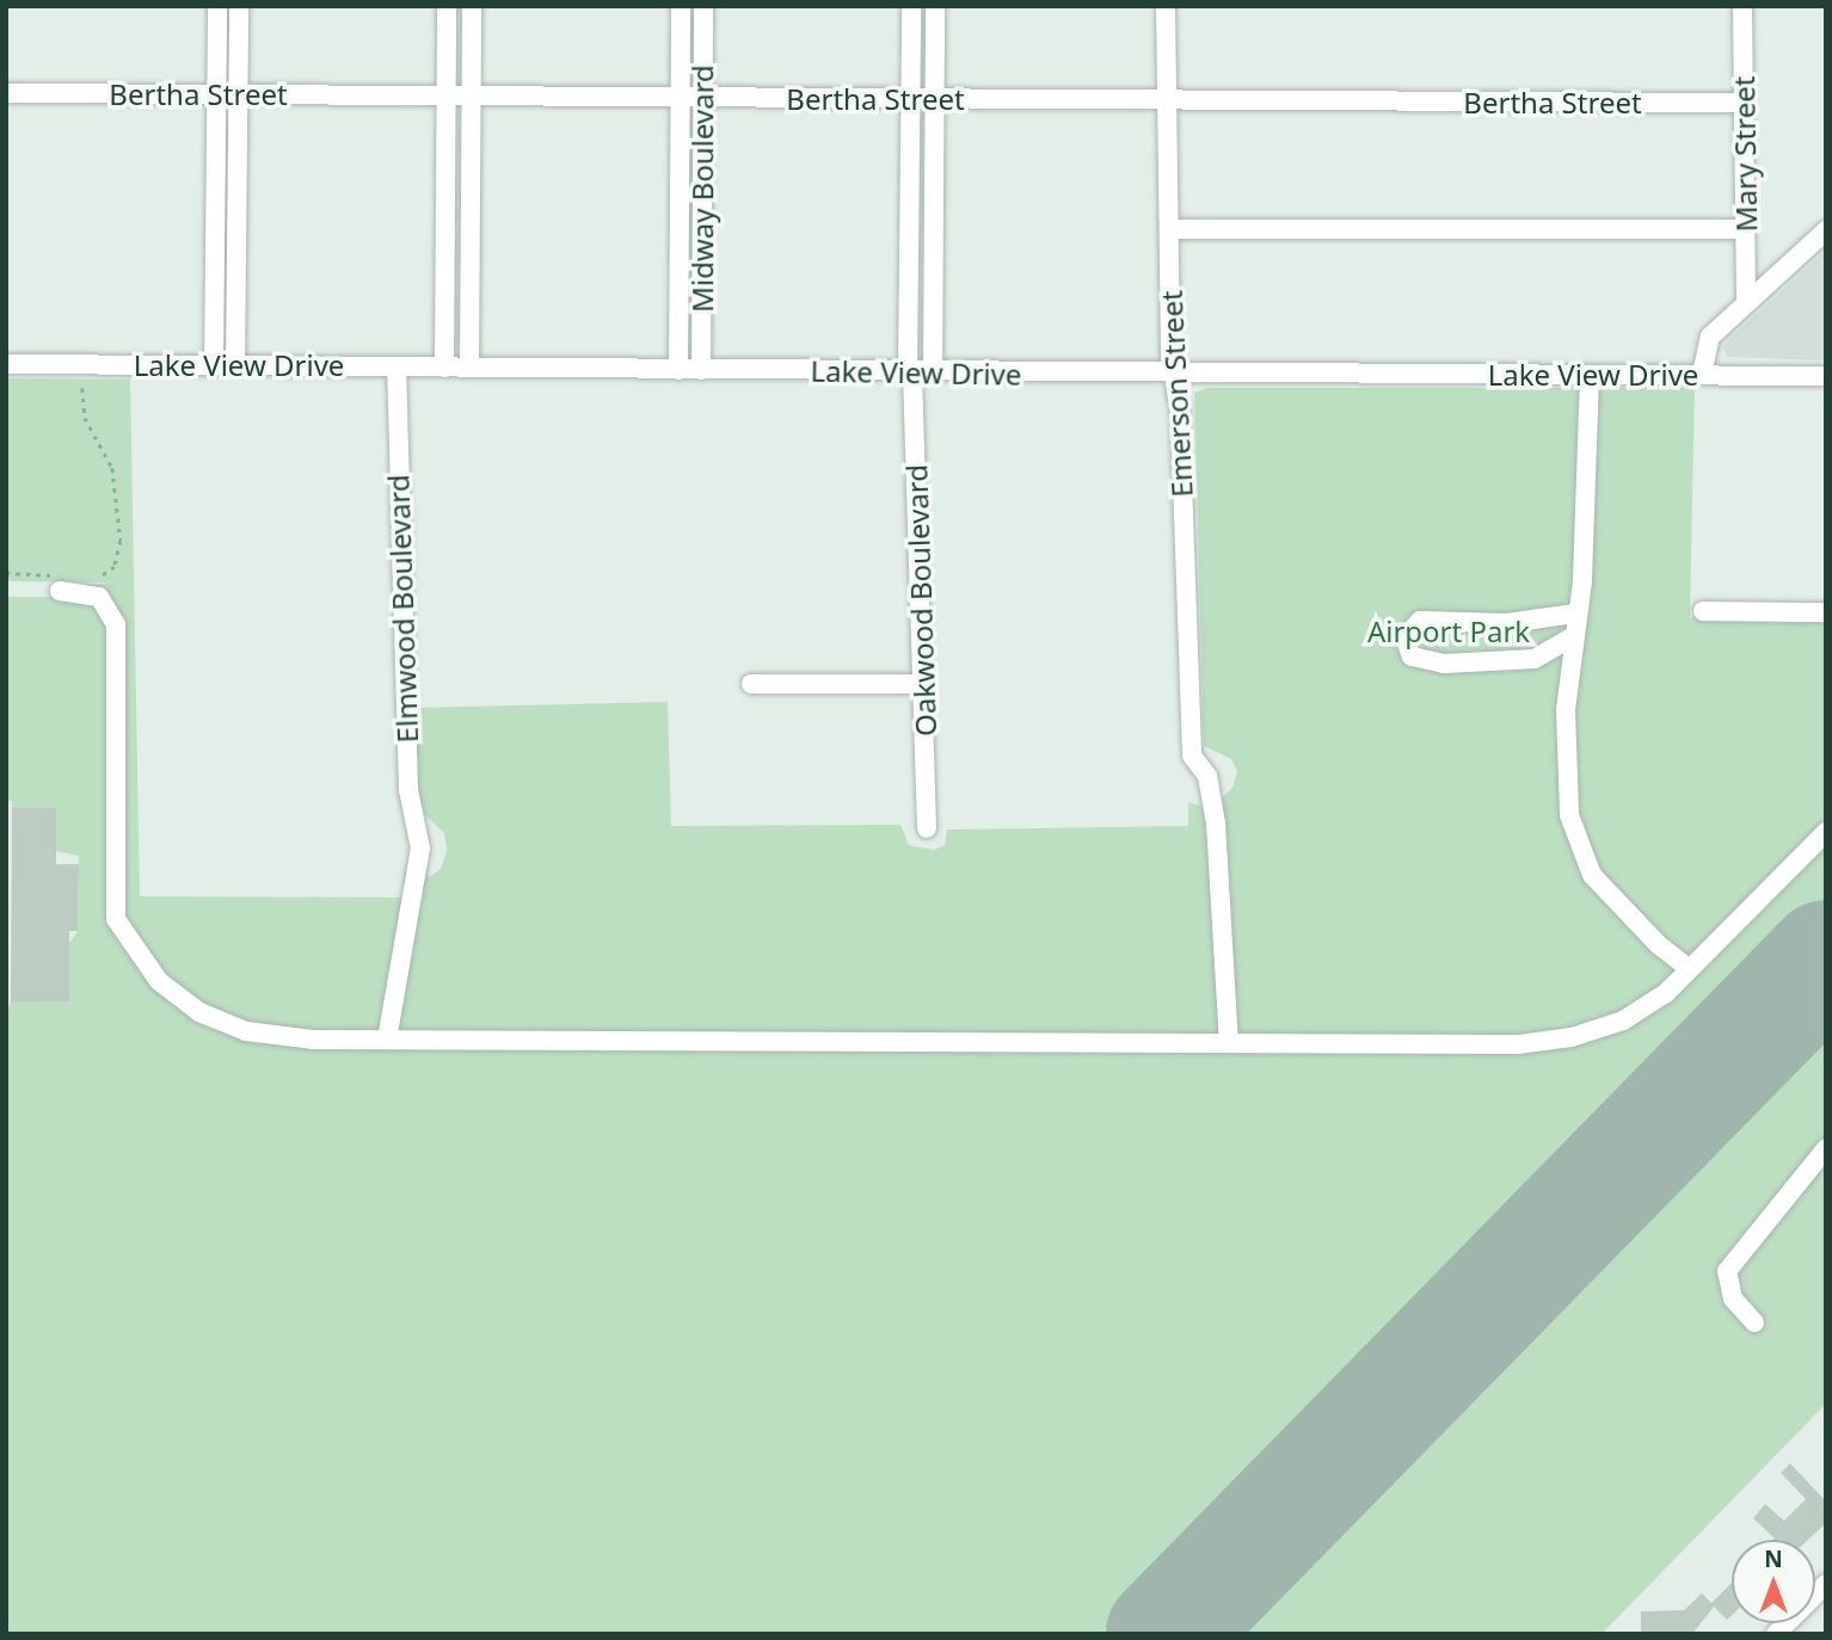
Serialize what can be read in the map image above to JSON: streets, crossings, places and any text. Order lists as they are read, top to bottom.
{
  "streets": {
    "street": [
      "Bertha Street",
      "Mary Street",
      "Midway Boulevard",
      "Lake View Drive",
      "Emerson Street",
      "Oakwood Boulevard",
      "Elmwood Boulevard"
    ]
  },
  "crossings": [
    ["Bertha Street", "Mary Street"],
    ["Bertha Street", "Midway Boulevard"],
    ["Bertha Street", "Emerson Street"],
    ["Bertha Street", "Oakwood Boulevard"],
    ["Midway Boulevard", "Lake View Drive"],
    ["Lake View Drive", "Emerson Street"],
    ["Lake View Drive", "Oakwood Boulevard"],
    ["Lake View Drive", "Elmwood Boulevard"]
  ],
  "parks": ["Airport Park"],
  "north": "top"
}
